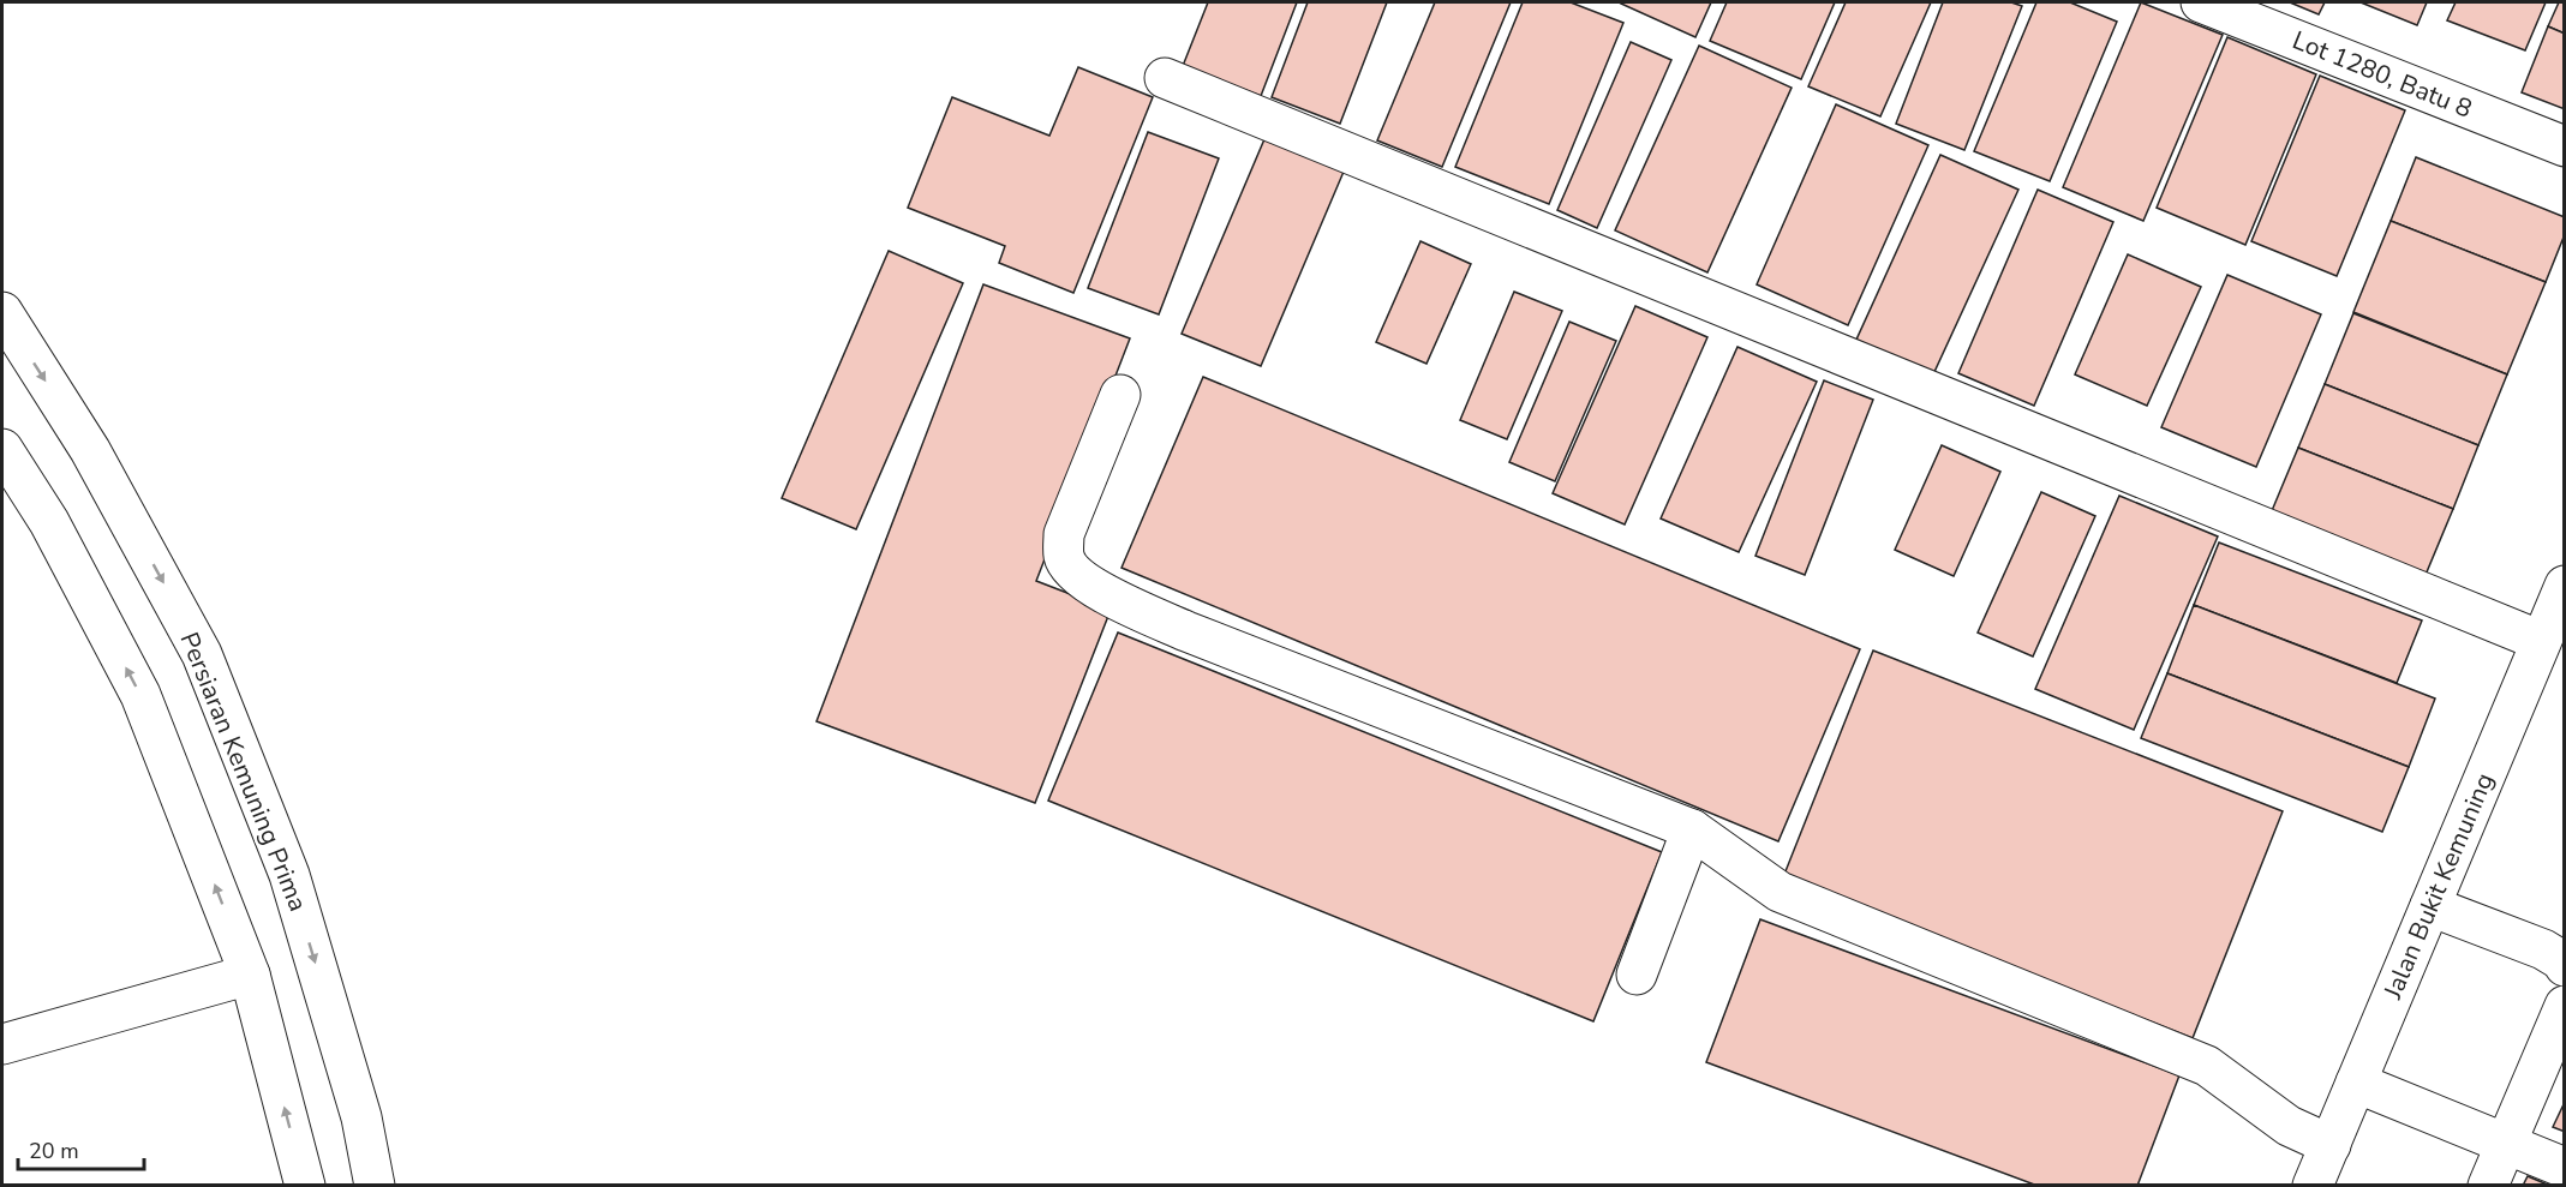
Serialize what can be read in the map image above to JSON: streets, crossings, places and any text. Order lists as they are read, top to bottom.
{
  "streets": {
    "street": ["Lot 1280, Batu 8", "Persiaran Kemuning Prima", "Jalan Bukit Kemuning"]
  },
  "scale_bar": "20 m"
}
